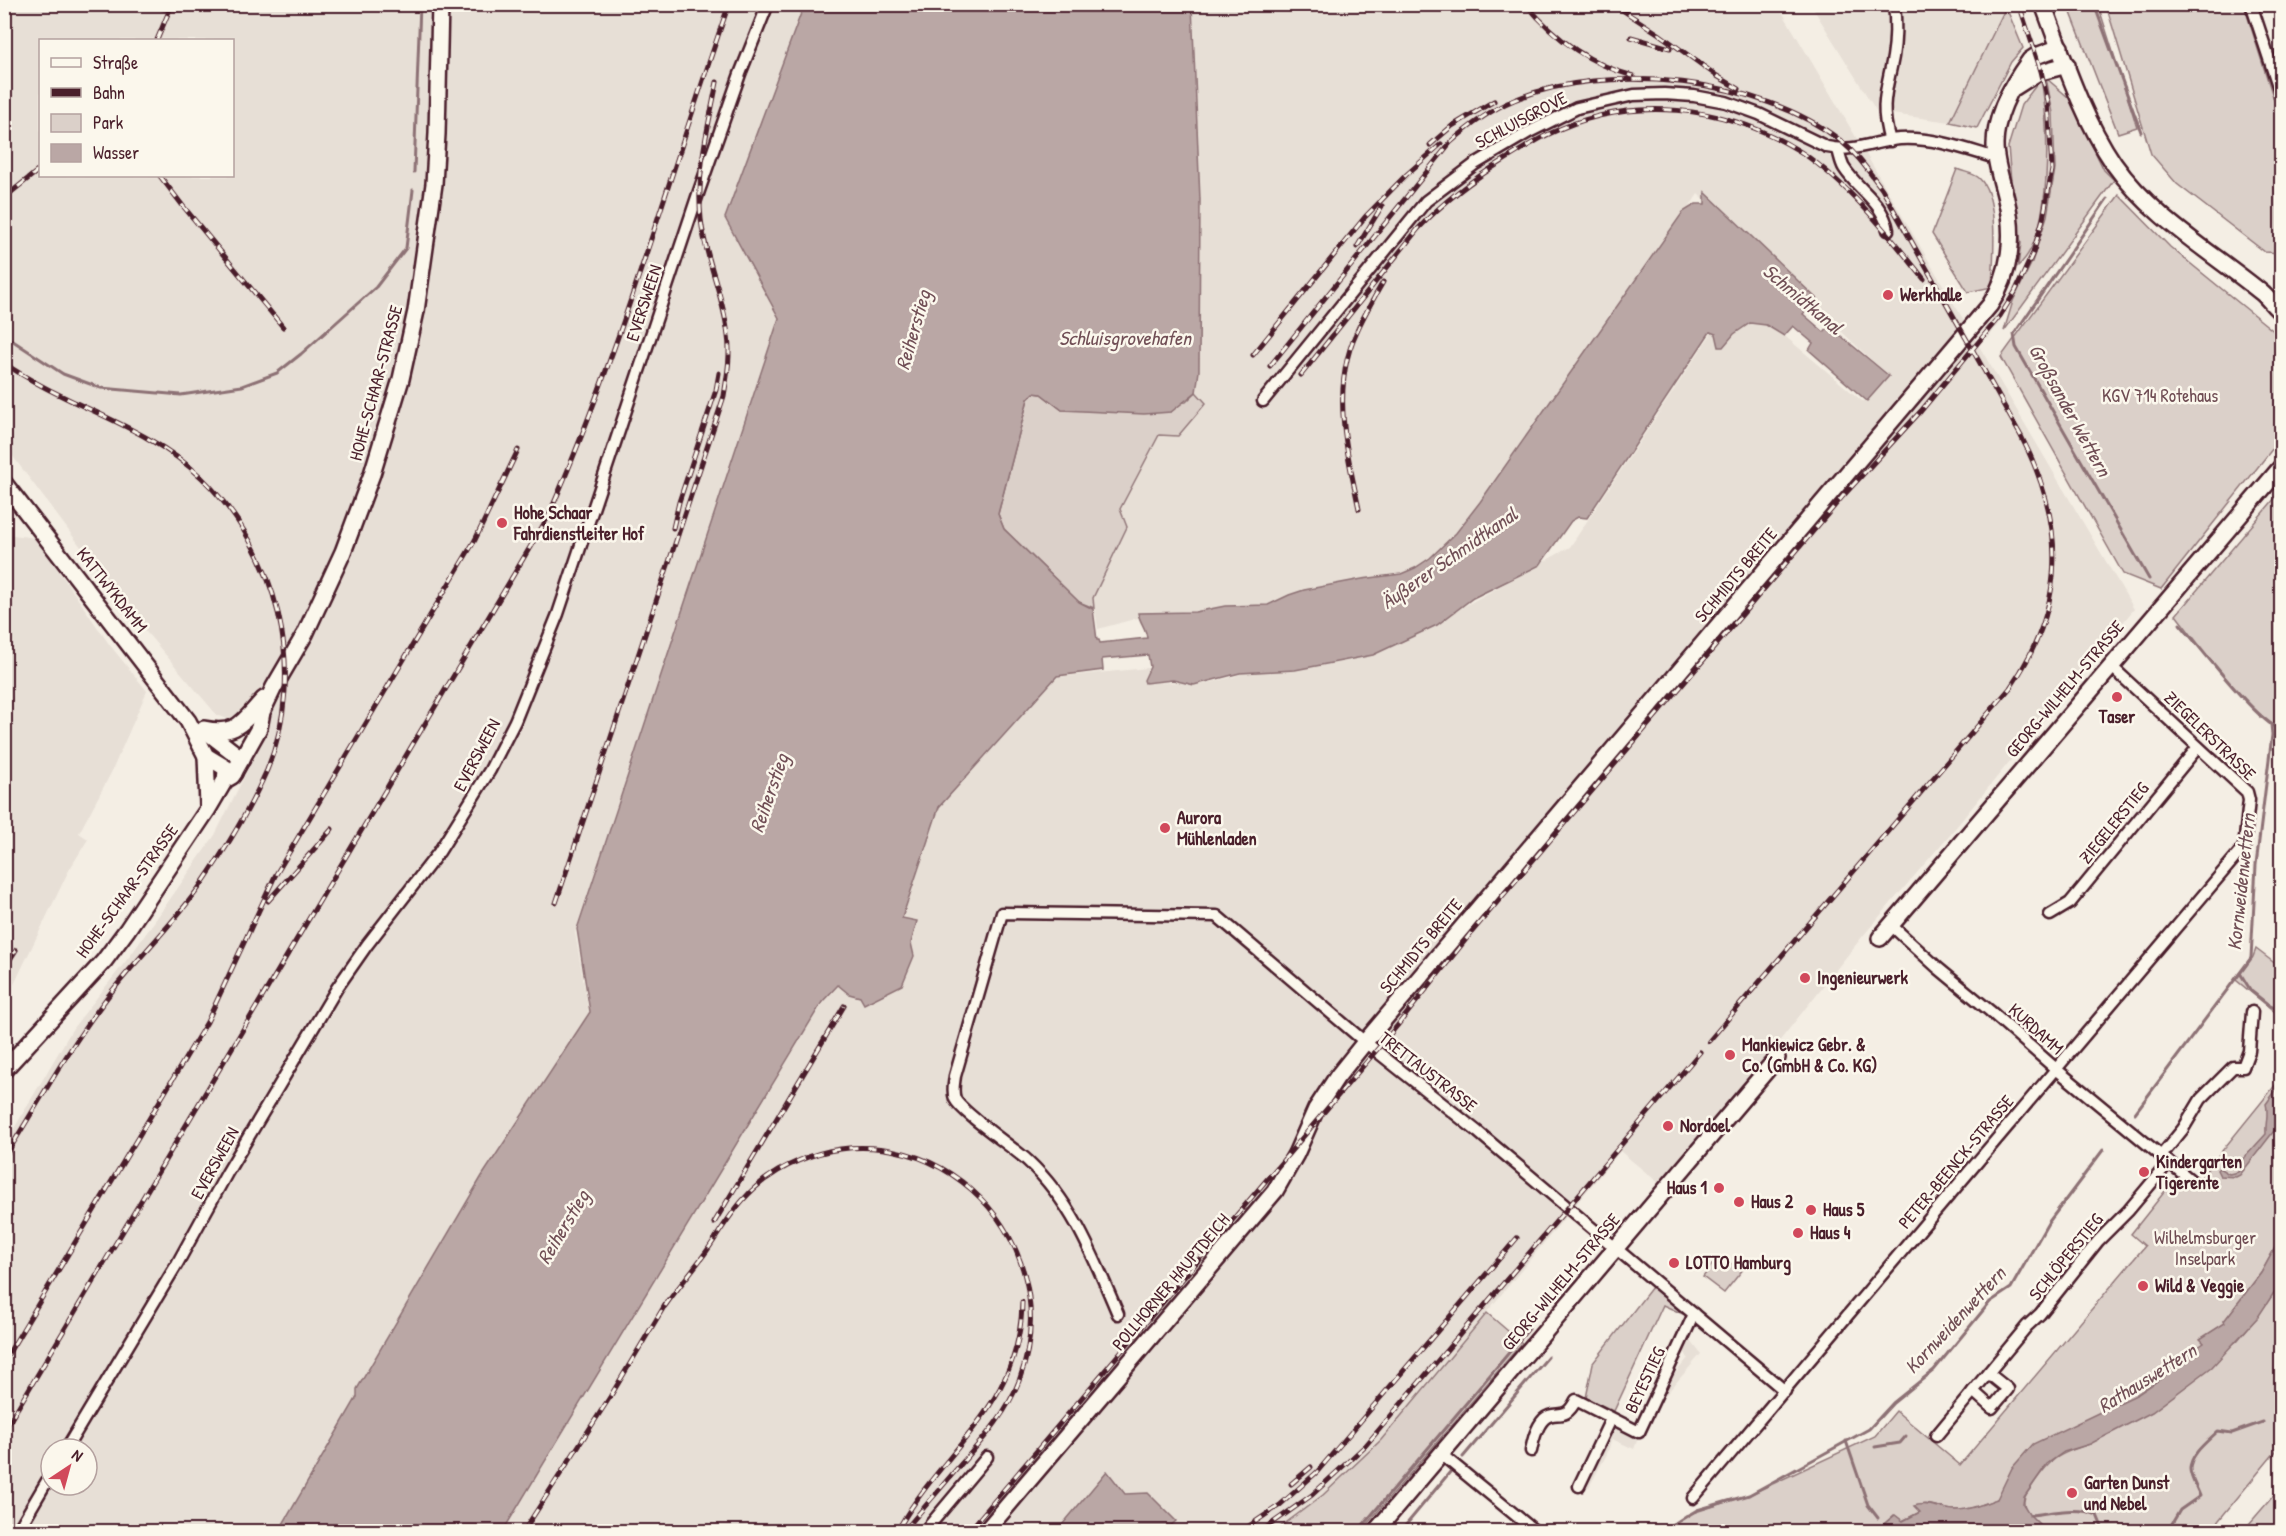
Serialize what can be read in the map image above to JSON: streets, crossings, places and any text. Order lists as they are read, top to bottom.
{
  "streets": {
    "main road": [
      "HOHE-SCHAAR-STRASSE",
      "SCHMIDTS BREITE",
      "KATTWYKDAMM",
      "GEORG-WILHELM-STRASSE",
      "POLLHORNER HAUPTDEICH"
    ],
    "street": [
      "SCHLUISGROVE",
      "EVERSWEEN",
      "ZIEGELERSTRASSE",
      "ZIEGELERSTIEG",
      "KURDAMM",
      "TRETTAUSTRASSE",
      "PETER-BEENCK-STRASSE",
      "SCHLÖPERSTIEG",
      "BEYESTIEG"
    ]
  },
  "crossings": [
    ["SCHLUISGROVE", "SCHMIDTS BREITE"],
    ["HOHE-SCHAAR-STRASSE", "KATTWYKDAMM"],
    ["SCHMIDTS BREITE", "TRETTAUSTRASSE"],
    ["SCHMIDTS BREITE", "POLLHORNER HAUPTDEICH"],
    ["GEORG-WILHELM-STRASSE", "ZIEGELERSTRASSE"],
    ["GEORG-WILHELM-STRASSE", "KURDAMM"],
    ["GEORG-WILHELM-STRASSE", "TRETTAUSTRASSE"],
    ["ZIEGELERSTRASSE", "ZIEGELERSTIEG"],
    ["ZIEGELERSTRASSE", "PETER-BEENCK-STRASSE"],
    ["KURDAMM", "PETER-BEENCK-STRASSE"],
    ["KURDAMM", "SCHLÖPERSTIEG"],
    ["TRETTAUSTRASSE", "PETER-BEENCK-STRASSE"],
    ["TRETTAUSTRASSE", "POLLHORNER HAUPTDEICH"],
    ["TRETTAUSTRASSE", "BEYESTIEG"]
  ],
  "water": [
    "Schmidtkanal",
    "Reiherstieg",
    "Schluisgrovehafen",
    "Großsander Wettern",
    "Äußerer Schmidtkanal",
    "Kornweidenwettern",
    "Rathauswettern"
  ],
  "parks": ["KGV 714 Rotehaus", "Wilhelmsburger Inselpark"],
  "places": [
    "Werkhalle",
    "Hohe Schaar Fahrdienstleiter Hof",
    "Taser",
    "Aurora Mühlenladen",
    "Ingenieurwerk",
    "Mankiewicz Gebr. & Co. (GmbH & Co. KG)",
    "Nordoel",
    "Kindergarten Tigerente",
    "Haus 1",
    "Haus 2",
    "Haus 5",
    "Haus 4",
    "LOTTO Hamburg",
    "Wild & Veggie",
    "Garten Dunst und Nebel"
  ],
  "legend": [
    "Straße",
    "Bahn",
    "Park",
    "Wasser"
  ],
  "north": "top right"
}
